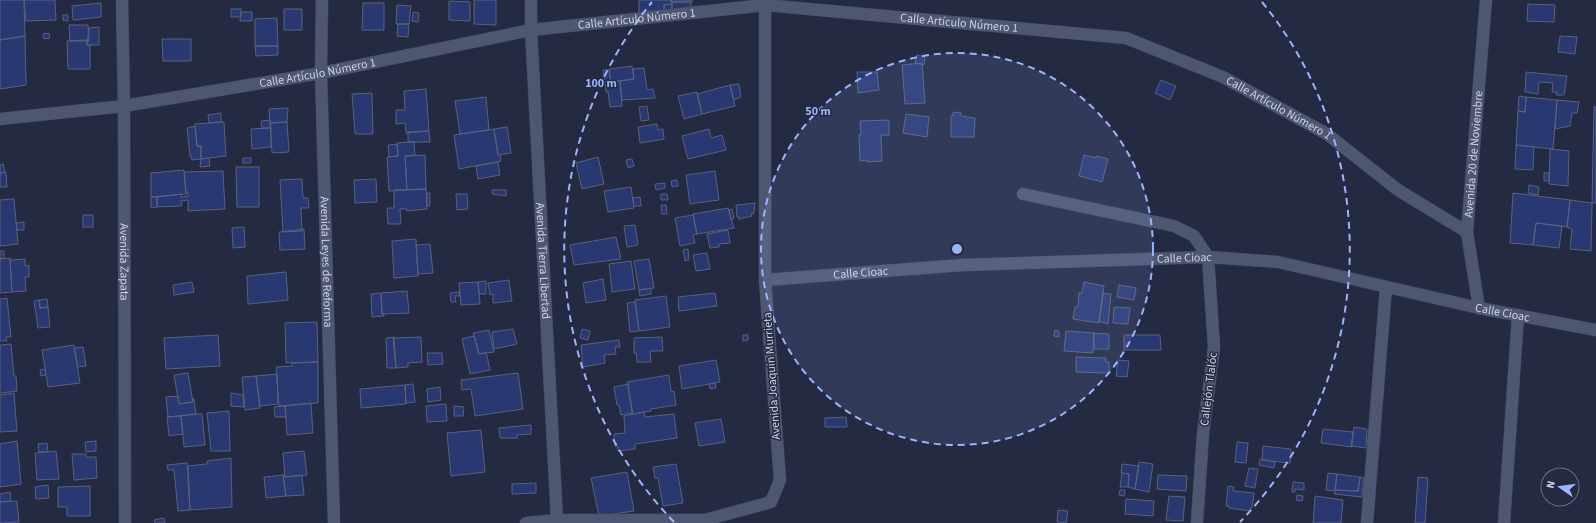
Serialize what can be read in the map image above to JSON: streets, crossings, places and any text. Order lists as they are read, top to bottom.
{
  "streets": {
    "street": [
      "Calle Artículo Número 1",
      "Avenida 20 de Noviembre",
      "Calle Cioac",
      "Avenida Tierra Libertad",
      "Avenida Zapata",
      "Avenida Leyes de Reforma",
      "Avenida Joaquín Murrieta",
      "Callejón Tlalóc"
    ]
  },
  "crossings": [
    ["Calle Artículo Número 1", "Avenida 20 de Noviembre"],
    ["Calle Artículo Número 1", "Avenida Tierra Libertad"],
    ["Calle Artículo Número 1", "Avenida Zapata"],
    ["Calle Artículo Número 1", "Avenida Leyes de Reforma"],
    ["Calle Artículo Número 1", "Avenida Joaquín Murrieta"],
    ["Avenida 20 de Noviembre", "Calle Cioac"],
    ["Calle Cioac", "Avenida Joaquín Murrieta"],
    ["Calle Cioac", "Callejón Tlalóc"],
    ["Avenida Tierra Libertad", "Avenida Joaquín Murrieta"]
  ],
  "north": "left",
  "rings": ["100 m", "50 m"]
}
